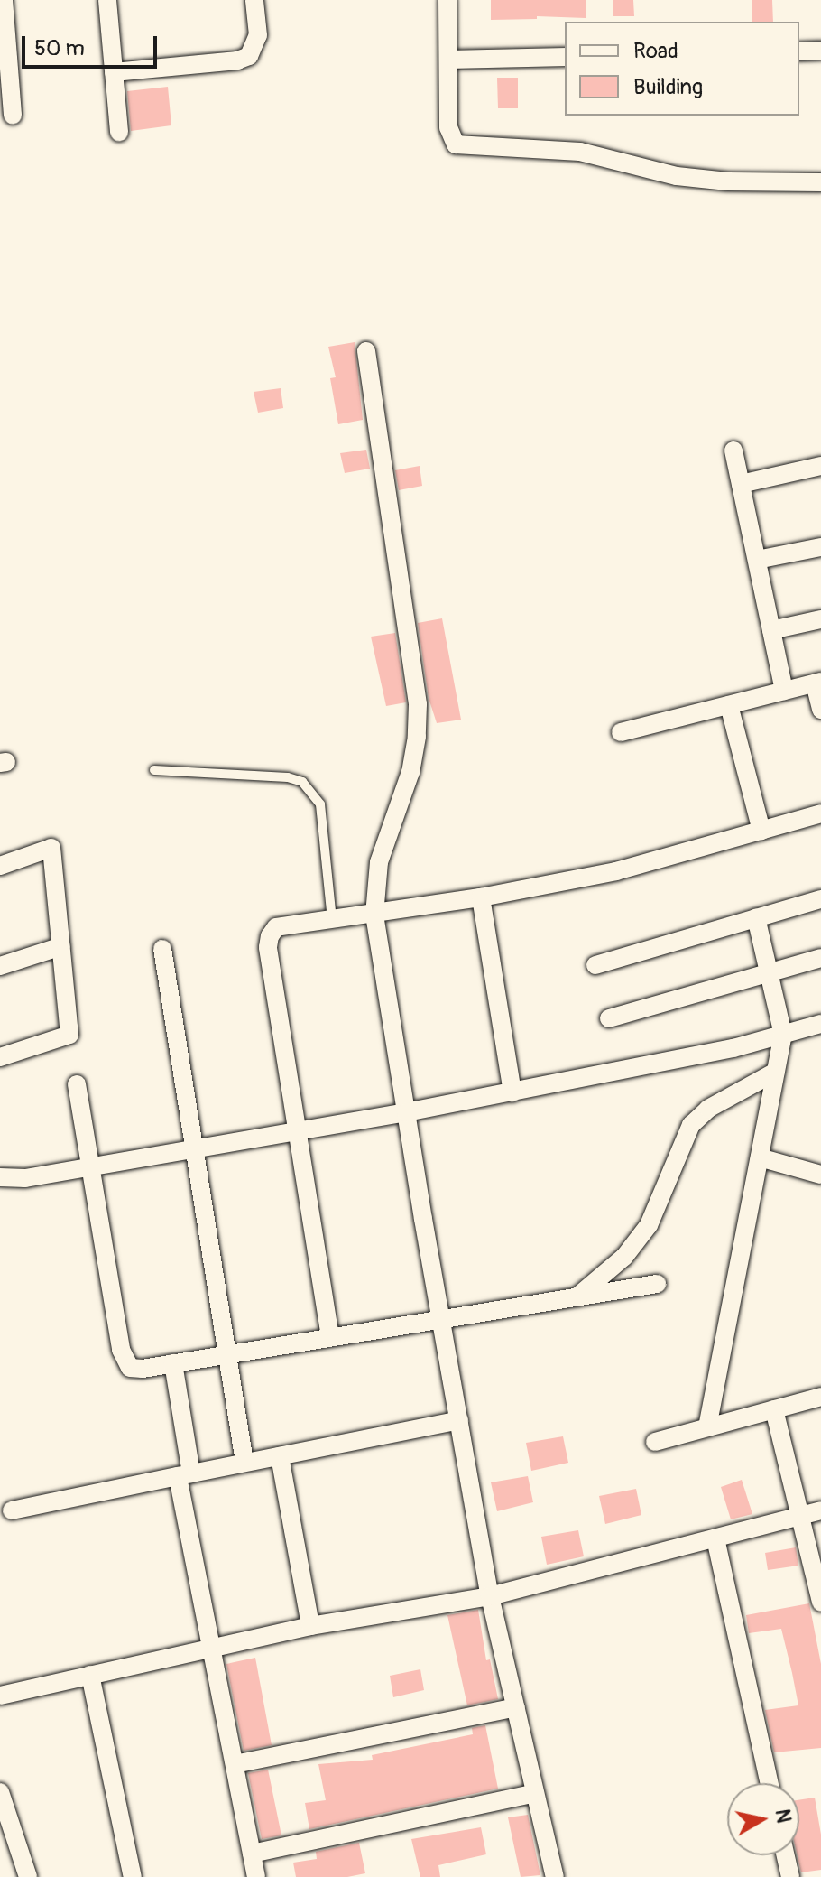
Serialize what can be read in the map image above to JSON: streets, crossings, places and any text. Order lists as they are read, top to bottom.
{
  "legend": ["Road", "Building"],
  "scale_bar": "50 m",
  "north": "right"
}
